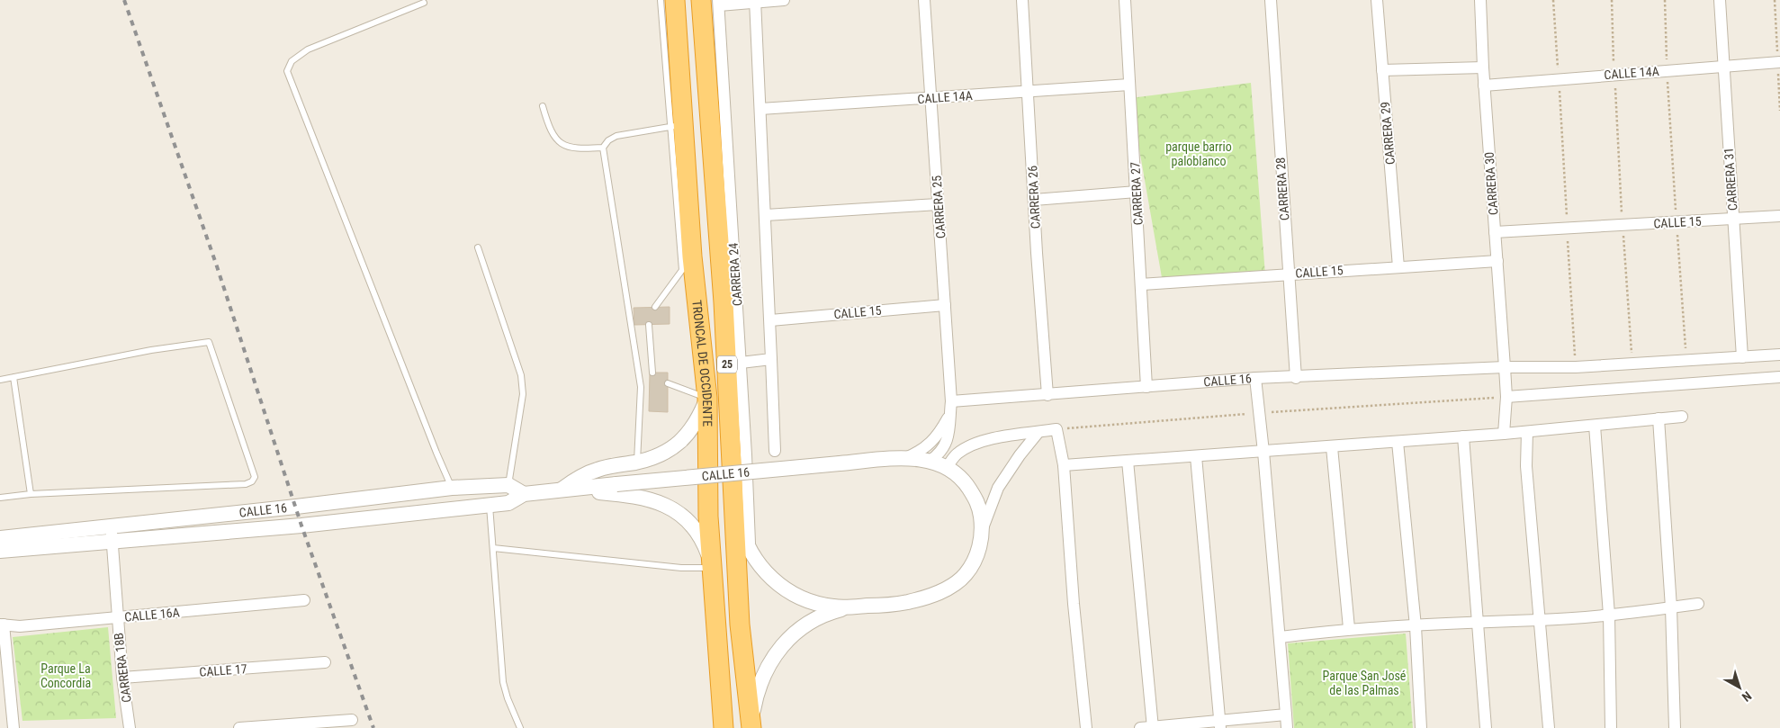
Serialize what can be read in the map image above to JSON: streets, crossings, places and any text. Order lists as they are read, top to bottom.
{
  "streets": {
    "highway": ["TRONCAL DE OCCIDENTE", "25"],
    "street": [
      "CALLE 14A",
      "CARRERA 29",
      "CARRERA 31",
      "CARRERA 30",
      "CARRERA 28",
      "CARRERA 27",
      "CARRERA 26",
      "CARRERA 25",
      "CALLE 15",
      "CARRERA 24",
      "CALLE 16",
      "CALLE 16A",
      "CARRERA 18B",
      "CALLE 17"
    ]
  },
  "crossings": [
    ["CALLE 14A", "CARRERA 31"],
    ["CALLE 14A", "CARRERA 30"],
    ["CALLE 14A", "CARRERA 27"],
    ["CALLE 14A", "CARRERA 26"],
    ["CALLE 14A", "CARRERA 25"],
    ["CARRERA 29", "CALLE 15"],
    ["CARRERA 31", "CALLE 15"],
    ["CARRERA 31", "CALLE 16"],
    ["CARRERA 30", "CALLE 15"],
    ["CARRERA 30", "CALLE 16"],
    ["CARRERA 28", "CALLE 15"],
    ["CARRERA 28", "CALLE 16"],
    ["CARRERA 27", "CALLE 15"],
    ["CARRERA 27", "CALLE 16"],
    ["CARRERA 26", "CALLE 16"],
    ["CARRERA 25", "CALLE 15"],
    ["CARRERA 25", "CALLE 16"],
    ["CARRERA 24", "TRONCAL DE OCCIDENTE"],
    ["CALLE 16", "CARRERA 18B"],
    ["CALLE 16A", "CARRERA 18B"],
    ["CARRERA 18B", "CALLE 17"]
  ],
  "parks": ["parque barrio paloblanco", "Parque La Concordia", "Parque San José de las Palmas"],
  "north": "bottom right"
}
